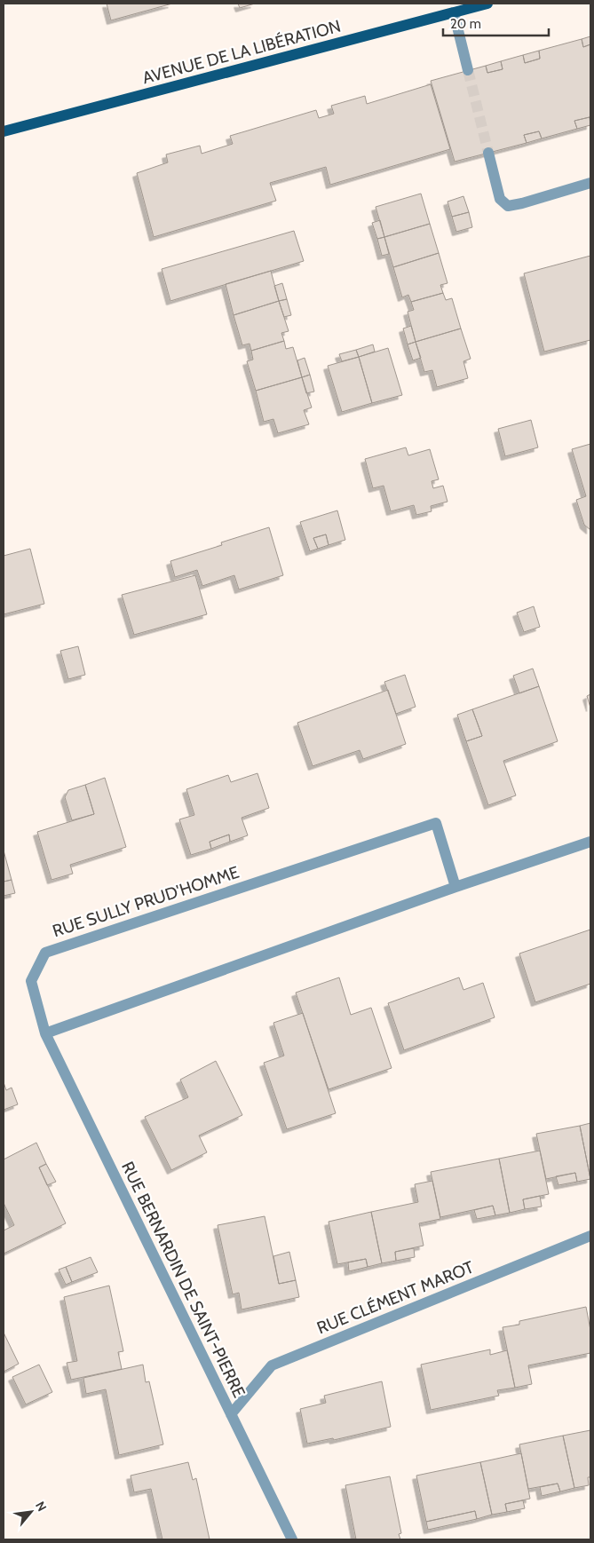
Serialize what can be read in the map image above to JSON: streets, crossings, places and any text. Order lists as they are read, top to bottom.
{
  "streets": {
    "main road": ["AVENUE DE LA LIBÉRATION"],
    "street": ["RUE SULLY PRUD'HOMME", "RUE BERNARDIN DE SAINT-PIERRE", "RUE CLÉMENT MAROT"]
  },
  "crossings": [
    ["RUE SULLY PRUD'HOMME", "RUE BERNARDIN DE SAINT-PIERRE"],
    ["RUE BERNARDIN DE SAINT-PIERRE", "RUE CLÉMENT MAROT"]
  ],
  "scale_bar": "20 m",
  "north": "top right"
}
